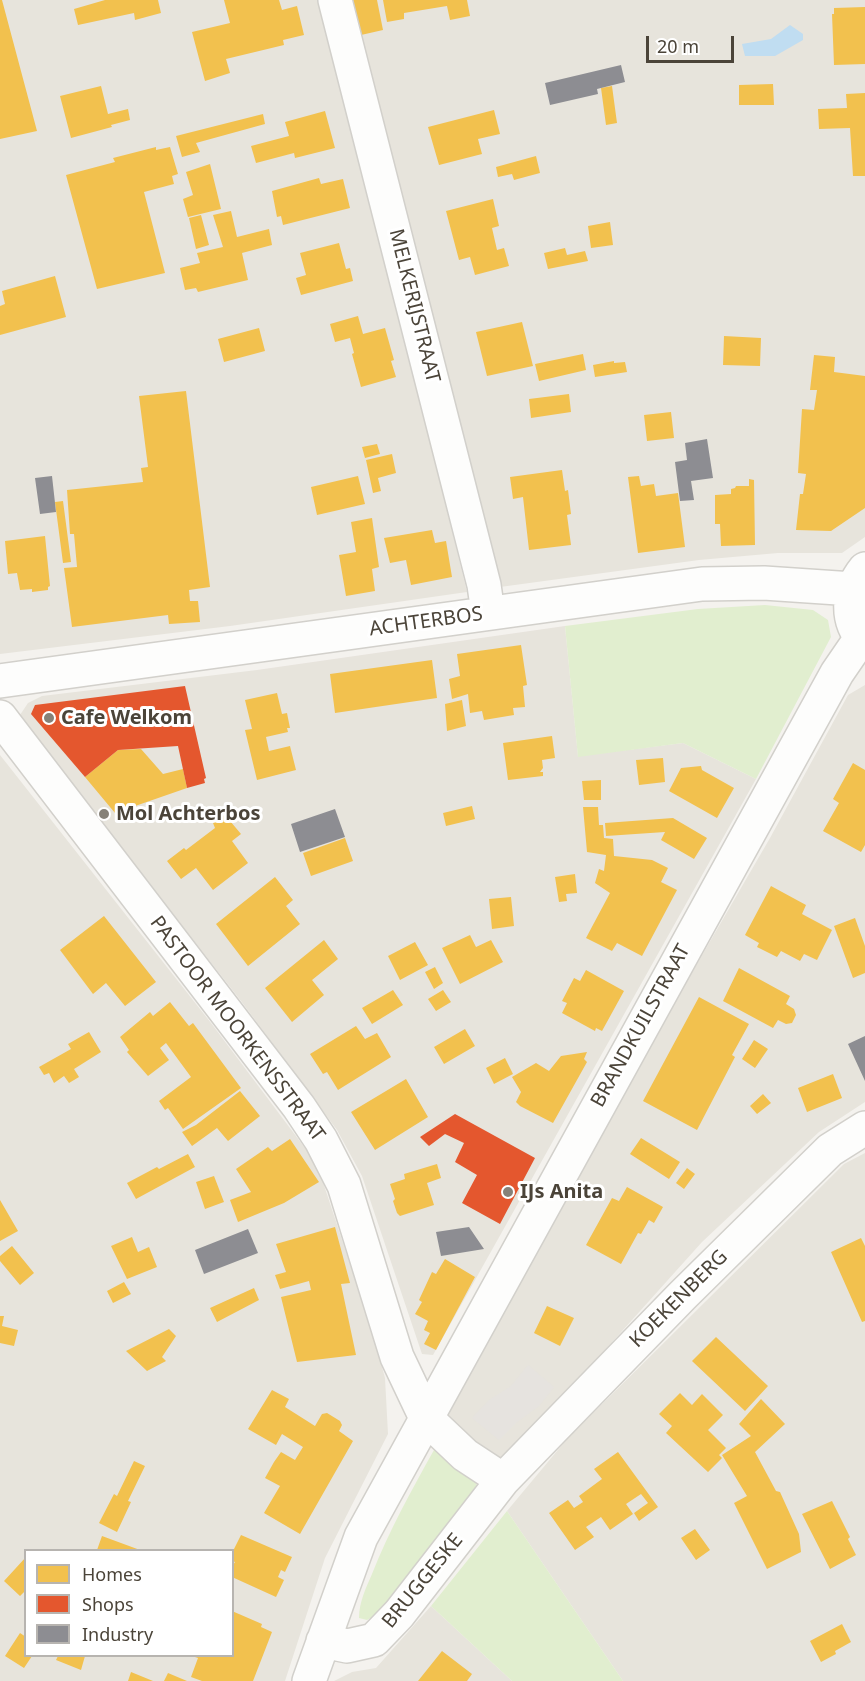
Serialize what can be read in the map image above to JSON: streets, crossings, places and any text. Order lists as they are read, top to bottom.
{
  "streets": {
    "street": [
      "MELKERIJSTRAAT",
      "ACHTERBOS",
      "BRANDKUILSTRAAT",
      "PASTOOR MOORKENSSTRAAT",
      "KOEKENBERG",
      "BRUGGESKE"
    ]
  },
  "crossings": [
    ["MELKERIJSTRAAT", "ACHTERBOS"],
    ["ACHTERBOS", "BRANDKUILSTRAAT"],
    ["BRANDKUILSTRAAT", "PASTOOR MOORKENSSTRAAT"],
    ["PASTOOR MOORKENSSTRAAT", "KOEKENBERG"],
    ["PASTOOR MOORKENSSTRAAT", "BRUGGESKE"],
    ["KOEKENBERG", "BRUGGESKE"]
  ],
  "places": ["Cafe Welkom", "Mol Achterbos", "IJs Anita"],
  "legend": ["Homes", "Shops", "Industry"],
  "scale_bar": "20 m"
}
